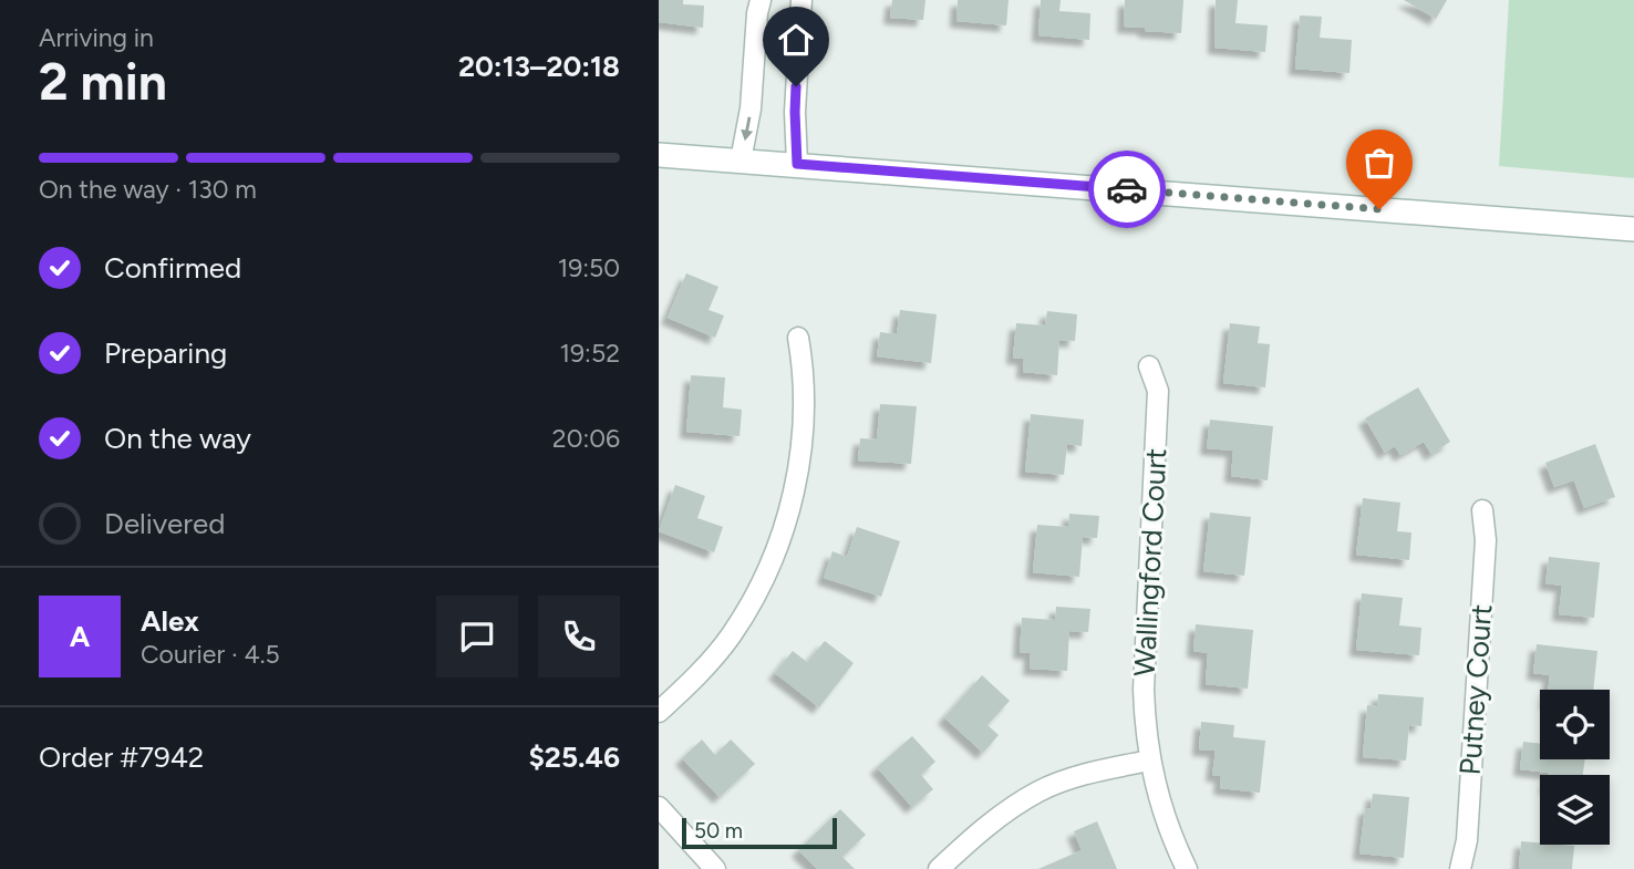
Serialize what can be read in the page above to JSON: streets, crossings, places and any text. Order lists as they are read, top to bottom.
{
  "streets": {
    "street": ["Wallingford Court", "Putney Court"]
  },
  "scale_bar": "50 m",
  "page": {
    "heading": ["2 min", "Arriving in", "20:13–20:18"],
    "panel": [
      "Alex",
      "Courier · 4.5",
      "Order #7942",
      "$25.46"
    ],
    "bar": "On the way · 130 m",
    "list": [
      ["Confirmed", "19:50"],
      ["Preparing", "19:52"],
      ["On the way", "20:06"],
      "Delivered"
    ],
    "round": "A",
    "scale": "50 m"
  }
}
